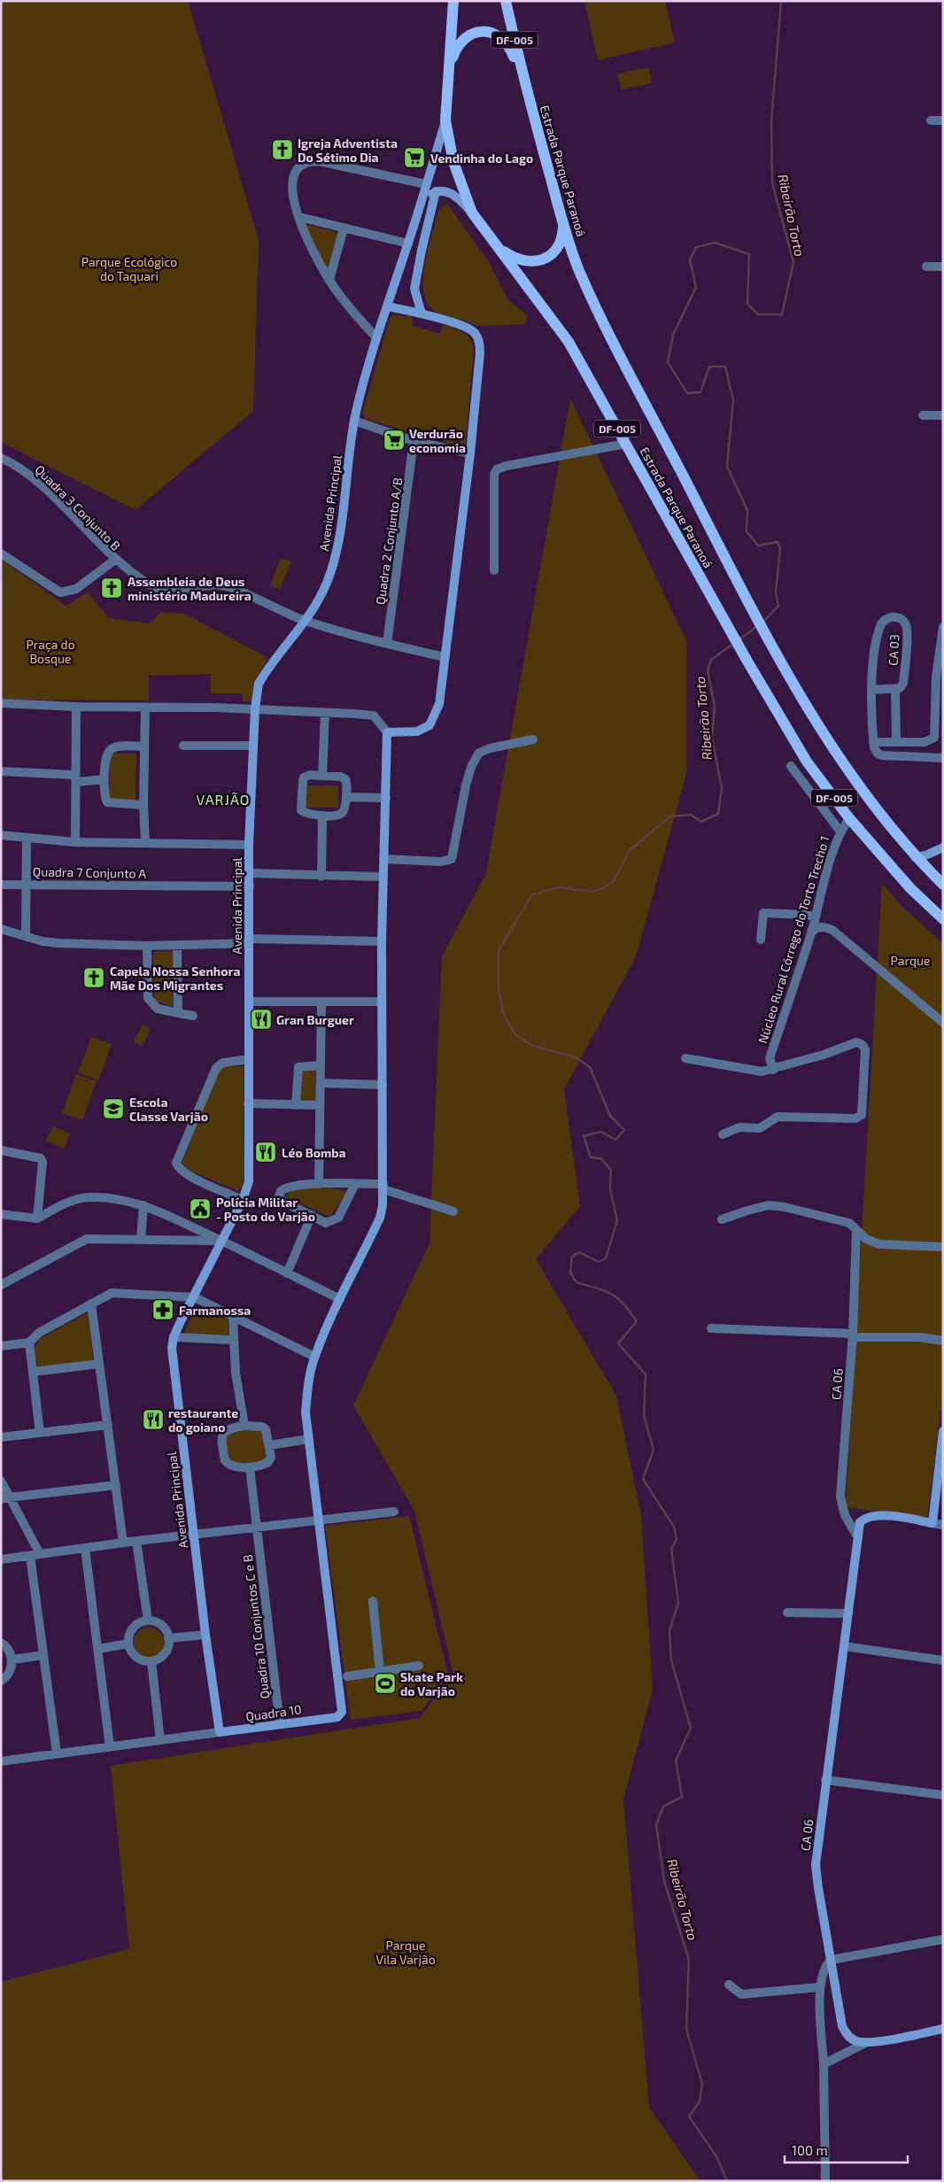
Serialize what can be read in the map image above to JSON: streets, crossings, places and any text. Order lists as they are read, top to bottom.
{
  "streets": {
    "main road": ["DF-005", "Estrada Parque Paranoá"],
    "street": [
      "Avenida Principal",
      "Quadra 3 Conjunto B",
      "Quadra 2 Conjunto A/B",
      "CA 03",
      "Quadra 7 Conjunto A",
      "Núcleo Rural Córrego do Torto Trecho 1",
      "CA 06",
      "Quadra 10 Conjuntos C e B",
      "Quadra 10"
    ]
  },
  "crossings": [
    ["Estrada Parque Paranoá", "Avenida Principal"],
    ["Estrada Parque Paranoá", "Núcleo Rural Córrego do Torto Trecho 1"],
    ["Avenida Principal", "Quadra 7 Conjunto A"],
    ["Avenida Principal", "Quadra 10"],
    ["Quadra 10 Conjuntos C e B", "Quadra 10"]
  ],
  "districts": ["VARJÃO"],
  "water": ["Ribeirão Torto"],
  "parks": [
    "Parque Ecológico do Taquari",
    "Praça do Bosque",
    "Parque",
    "Parque Vila Varjão"
  ],
  "places": {
    "church": ["Igreja Adventista Do Sétimo Dia", "Assembleia de Deus ministério Madureira", "Capela Nossa Senhora Mãe Dos Migrantes"],
    "supermarket": ["Vendinha do Lago", "Verdurão economia"],
    "restaurant": ["Gran Burguer", "Léo Bomba", "restaurante do goiano"],
    "school or university": ["Escola Classe Varjão"],
    "public building": ["Polícia Militar - Posto do Varjão"],
    "pharmacy": ["Farmanossa"],
    "sports": ["Skate Park do Varjão"]
  },
  "scale_bar": "100 m"
}
